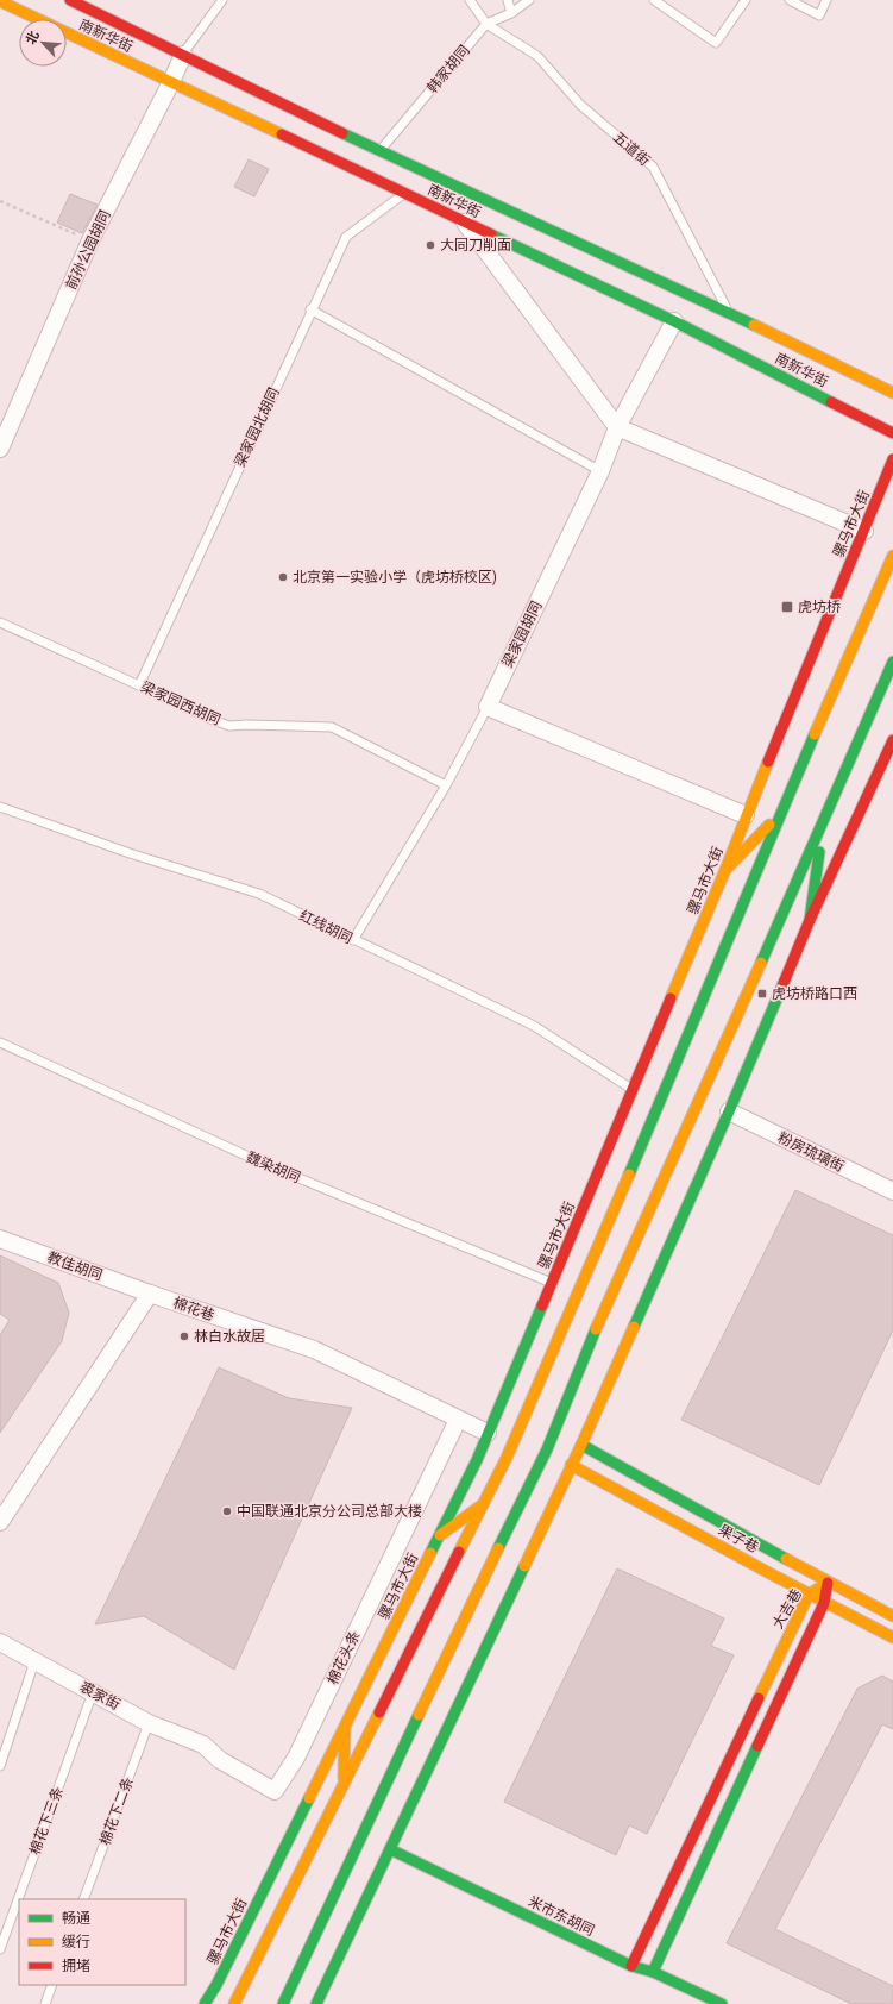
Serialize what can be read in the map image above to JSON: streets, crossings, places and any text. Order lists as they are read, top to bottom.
{
  "streets": {
    "main road": [
      "南新华街",
      "骡马市大街",
      "果子巷",
      "大吉巷",
      "米市东胡同"
    ],
    "street": [
      "前孙公园胡同",
      "梁家园胡同",
      "粉房琉璃街",
      "教佳胡同",
      "棉花巷",
      "棉花头条",
      "裘家街"
    ],
    "lane": [
      "韩家胡同",
      "五道街",
      "梁家园北胡同",
      "梁家园西胡同",
      "红线胡同",
      "魏染胡同",
      "棉花下二条",
      "棉花下三条"
    ]
  },
  "crossings": [
    ["南新华街", "韩家胡同"],
    ["南新华街", "五道街"],
    ["南新华街", "前孙公园胡同"],
    ["南新华街", "梁家园北胡同"],
    ["南新华街", "梁家园胡同"],
    ["韩家胡同", "五道街"],
    ["梁家园北胡同", "梁家园西胡同"],
    ["骡马市大街", "红线胡同"],
    ["骡马市大街", "魏染胡同"],
    ["骡马市大街", "棉花巷"],
    ["梁家园胡同", "梁家园西胡同"],
    ["梁家园胡同", "红线胡同"],
    ["教佳胡同", "棉花巷"],
    ["棉花巷", "棉花头条"],
    ["果子巷", "大吉巷"],
    ["大吉巷", "米市东胡同"],
    ["棉花头条", "裘家街"],
    ["裘家街", "棉花下二条"],
    ["裘家街", "棉花下三条"]
  ],
  "places": {
    "other": [
      "大同刀削面",
      "北京第一实验小学（虎坊桥校区)",
      "林白水故居",
      "中国联通北京分公司总部大楼"
    ],
    "transit": ["虎坊桥", "虎坊桥路口西"]
  },
  "legend": ["畅通", "缓行", "拥堵"],
  "north": "top left"
}
